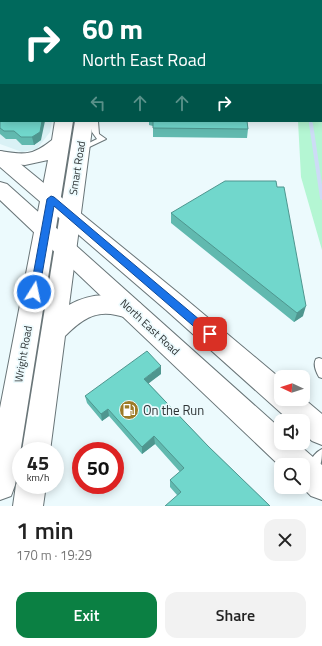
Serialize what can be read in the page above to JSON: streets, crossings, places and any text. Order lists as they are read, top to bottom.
{
  "streets": {
    "main road": ["Smart Road", "North East Road", "Wright Road"]
  },
  "crossings": [
    ["Smart Road", "Wright Road"],
    ["North East Road", "Wright Road"]
  ],
  "places": {
    "fuel station": ["On the Run"]
  },
  "north": "left",
  "page": {
    "turn": ["60 m", "North East Road"],
    "speed": "45 km/h",
    "limit": "50",
    "heading": ["1 min", "170 m · 19:29"],
    "buttons": ["Exit", "Share"]
  }
}
